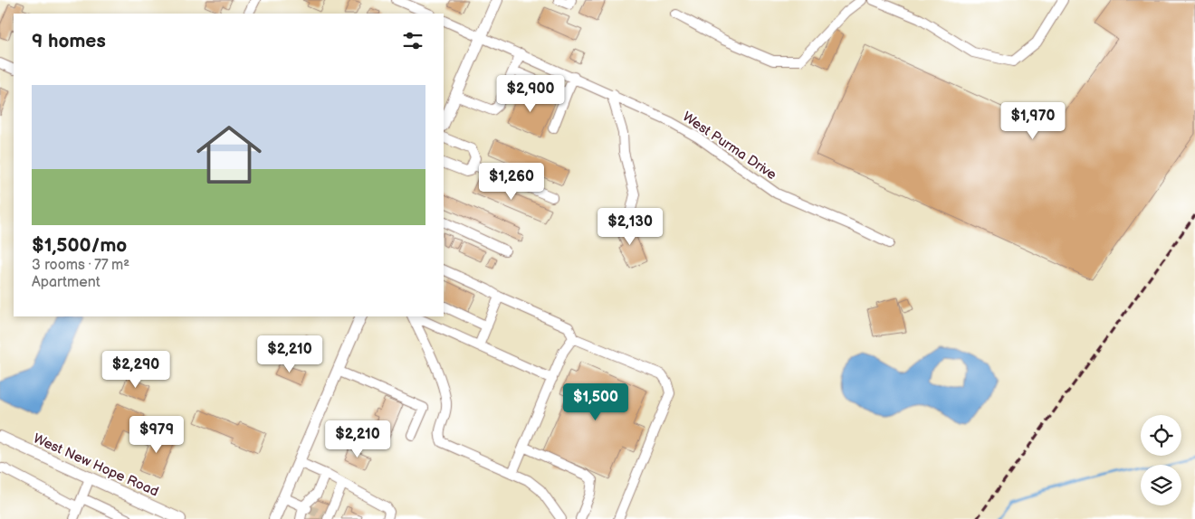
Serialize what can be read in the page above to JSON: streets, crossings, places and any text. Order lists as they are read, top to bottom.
{
  "streets": {
    "main road": ["West New Hope Road"],
    "street": ["West Purma Drive"]
  },
  "page": {
    "heading": "9 homes",
    "list": [
      {
        "name": "$1,500/mo",
        "note": "3 rooms · 77 m² · Apartment"
      }
    ],
    "price": [
      "$2,900",
      "$1,970",
      "$1,260",
      "$2,130",
      "$2,210",
      "$2,290",
      "$1,500",
      "$979",
      "$2,210"
    ]
  }
}
